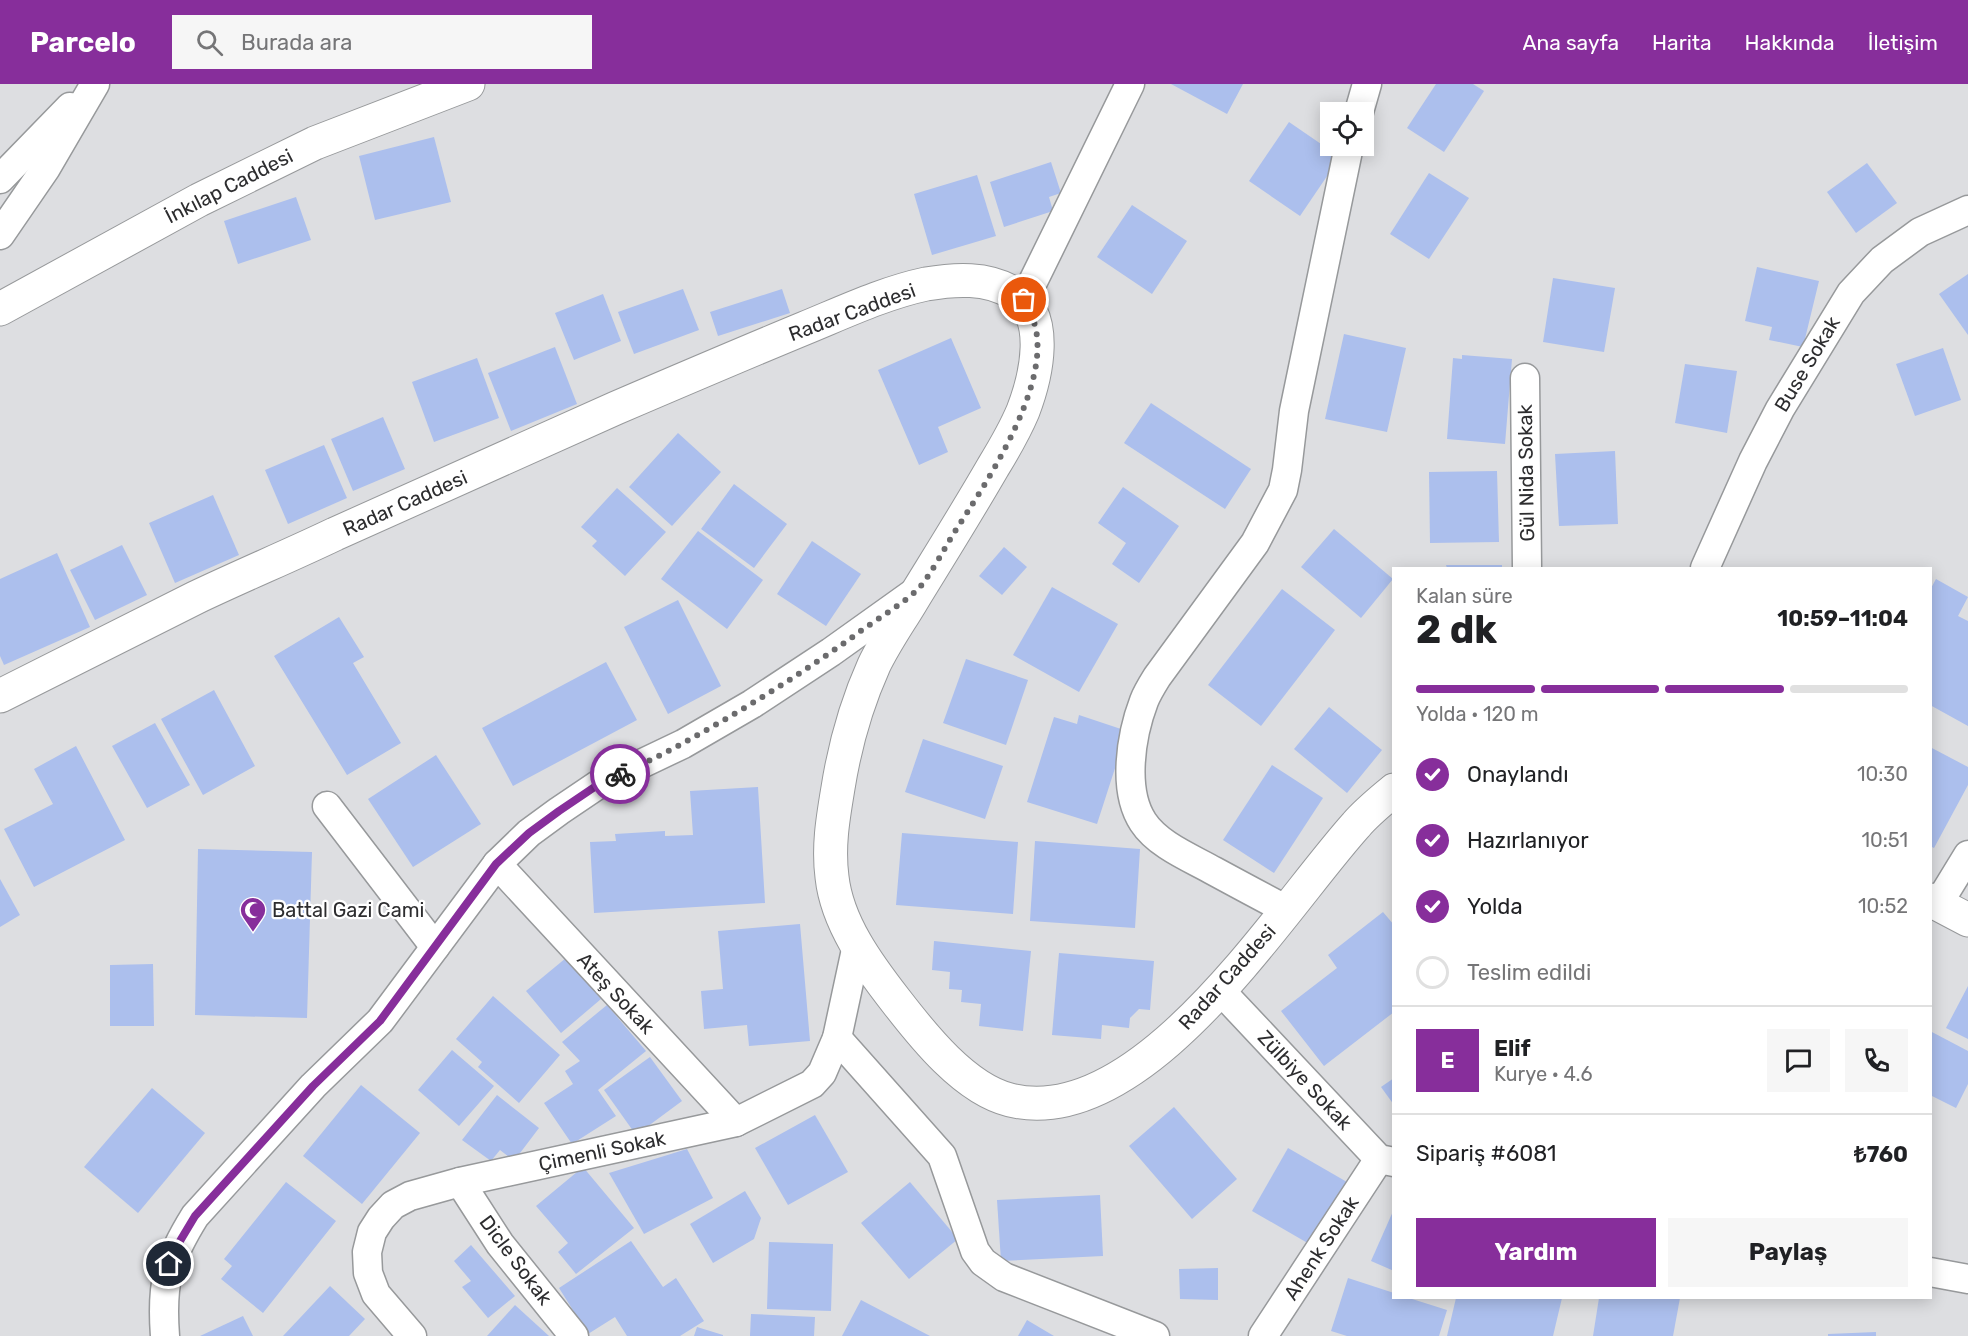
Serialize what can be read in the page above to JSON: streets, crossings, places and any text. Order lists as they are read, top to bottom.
{
  "streets": {
    "street": [
      "İnkılap Caddesi",
      "Radar Caddesi",
      "Buse Sokak",
      "Gül Nida Sokak",
      "Ateş Sokak",
      "Zülbiye Sokak",
      "Çimenli Sokak",
      "Ahenk Sokak",
      "Dicle Sokak"
    ]
  },
  "crossings": [
    ["Radar Caddesi", "Zülbiye Sokak"],
    ["Radar Caddesi", "Çimenli Sokak"],
    ["Ateş Sokak", "Çimenli Sokak"],
    ["Zülbiye Sokak", "Ahenk Sokak"],
    ["Çimenli Sokak", "Dicle Sokak"]
  ],
  "places": {
    "mosque": ["Battal Gazi Cami"]
  },
  "page": {
    "header": "Parcelo",
    "search": "Burada ara",
    "nav": [
      "Ana sayfa",
      "Harita",
      "Hakkında",
      "İletişim"
    ],
    "heading": ["2 dk", "Kalan süre", "10:59–11:04"],
    "panel": [
      "Elif",
      "Kurye · 4.6",
      "Sipariş #6081",
      "₺760"
    ],
    "bar": "Yolda · 120 m",
    "list": [
      ["Onaylandı", "10:30"],
      ["Hazırlanıyor", "10:51"],
      ["Yolda", "10:52"],
      "Teslim edildi"
    ],
    "round": "E",
    "buttons": ["Yardım", "Paylaş"]
  }
}
